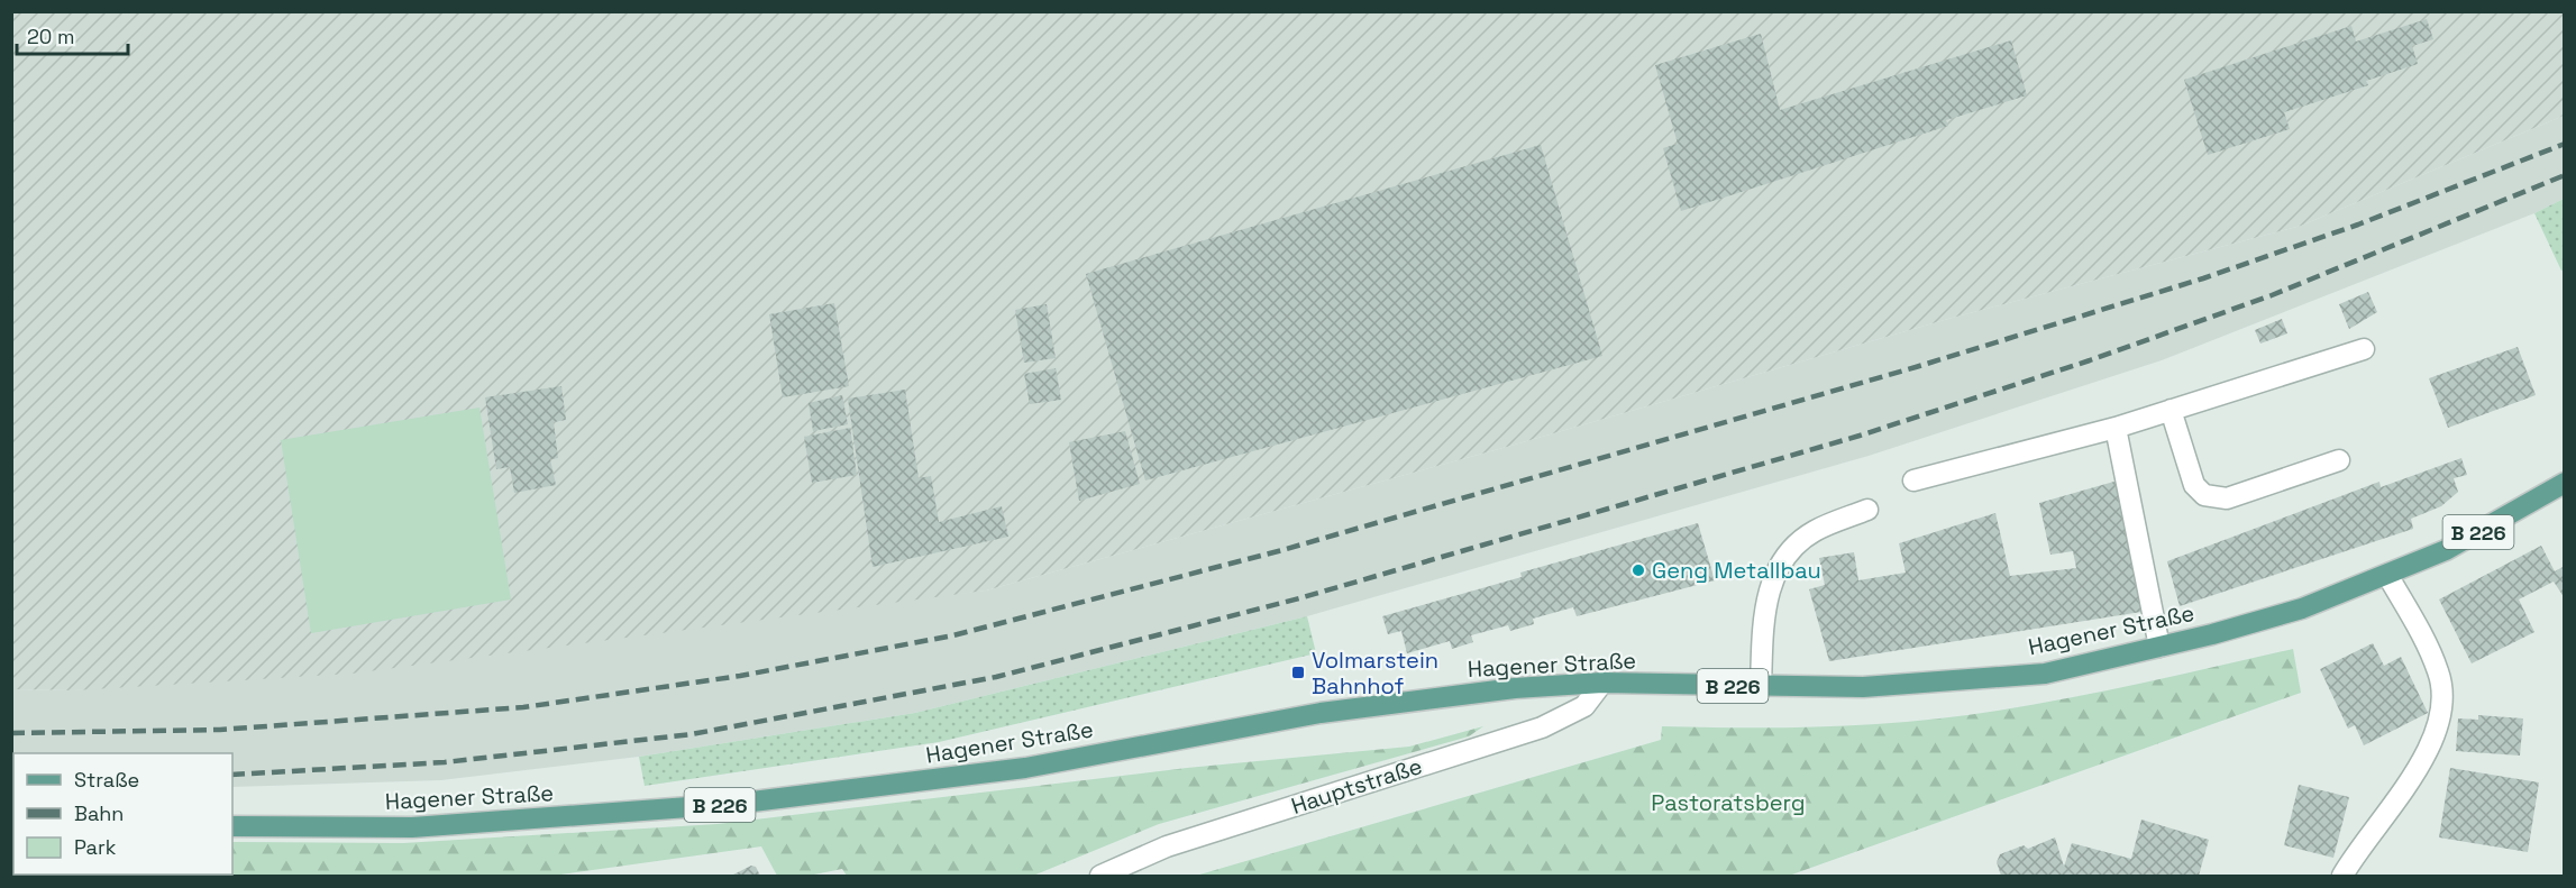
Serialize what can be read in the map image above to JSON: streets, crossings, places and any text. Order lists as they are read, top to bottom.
{
  "streets": {
    "main road": ["B 226", "Hagener Straße"],
    "street": ["Hauptstraße"]
  },
  "crossings": [
    ["Hagener Straße", "Hauptstraße"]
  ],
  "parks": ["Pastoratsberg"],
  "places": {
    "other": ["Geng Metallbau"],
    "transit": ["Volmarstein Bahnhof"]
  },
  "legend": ["Straße", "Bahn", "Park"],
  "scale_bar": "20 m"
}
